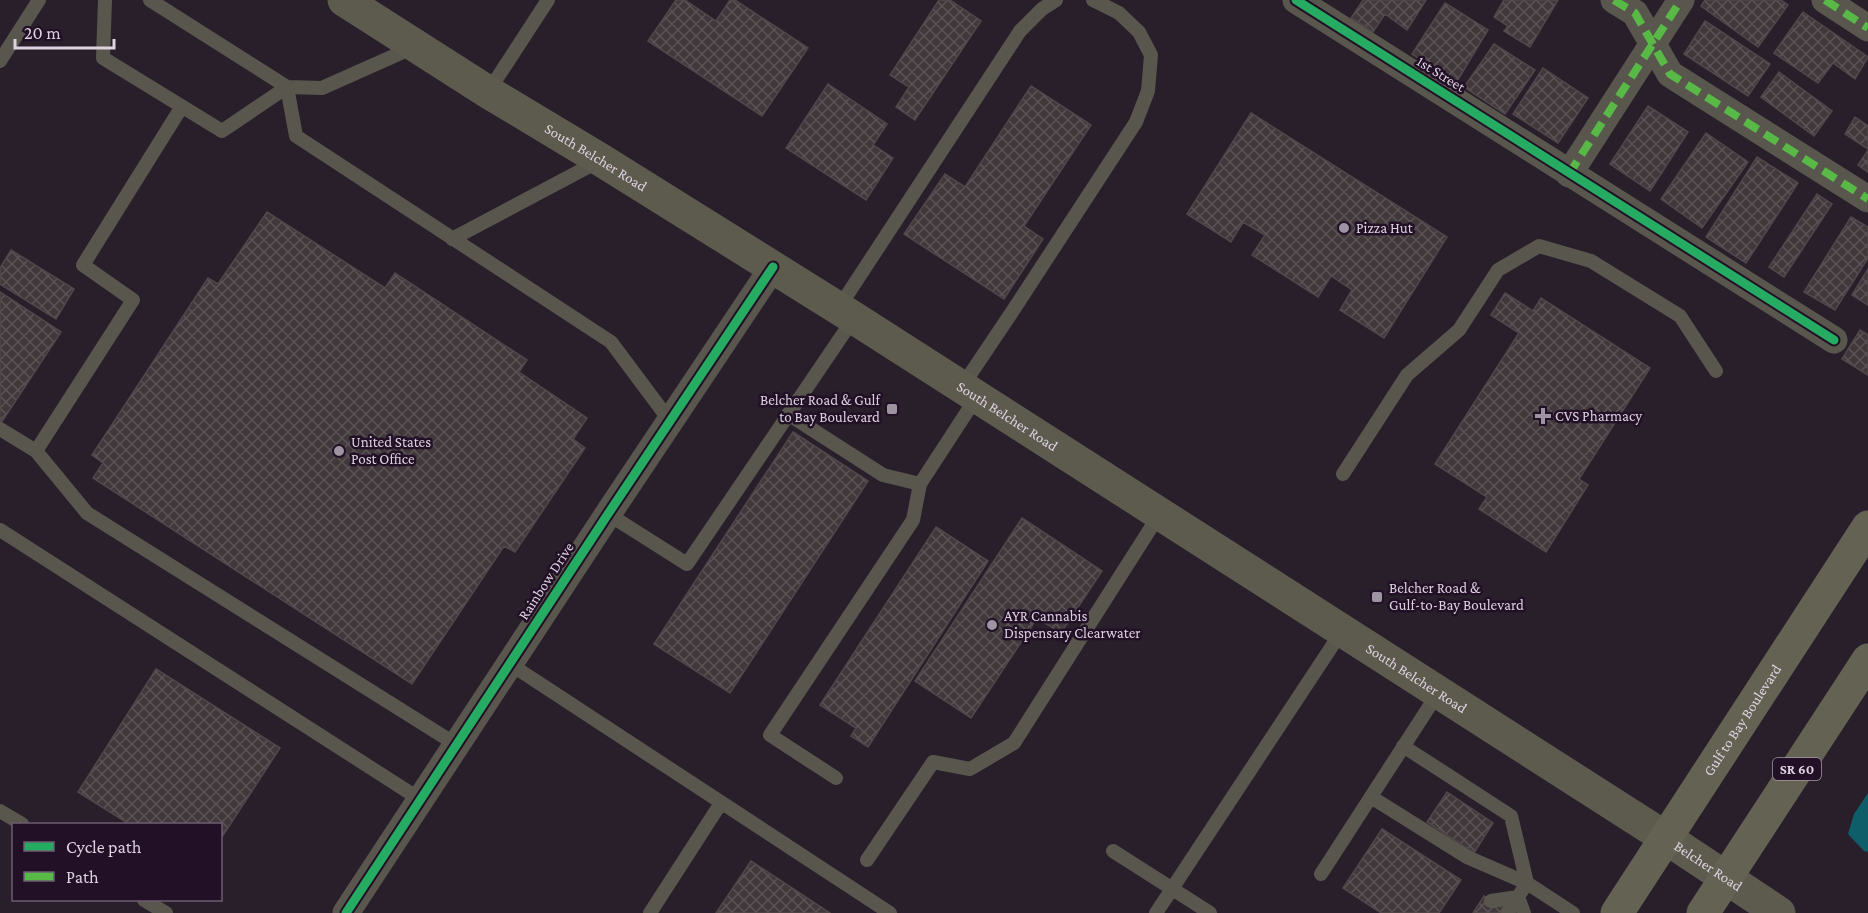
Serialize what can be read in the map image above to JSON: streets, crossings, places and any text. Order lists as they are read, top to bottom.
{
  "streets": {
    "main road": [
      "South Belcher Road",
      "Gulf to Bay Boulevard",
      "SR 60",
      "Belcher Road"
    ],
    "street": ["1st Street", "Rainbow Drive"]
  },
  "crossings": [
    ["South Belcher Road", "Rainbow Drive"],
    ["South Belcher Road", "Gulf to Bay Boulevard"],
    ["South Belcher Road", "Belcher Road"],
    ["Gulf to Bay Boulevard", "Belcher Road"],
    ["SR 60", "Belcher Road"]
  ],
  "places": {
    "other": ["Pizza Hut", "United States Post Office", "AYR Cannabis Dispensary Clearwater"],
    "transit": ["Belcher Road & Gulf to Bay Boulevard", "Belcher Road & Gulf-to-Bay Boulevard"],
    "health": ["CVS Pharmacy"]
  },
  "legend": ["Cycle path", "Path"],
  "scale_bar": "20 m"
}
